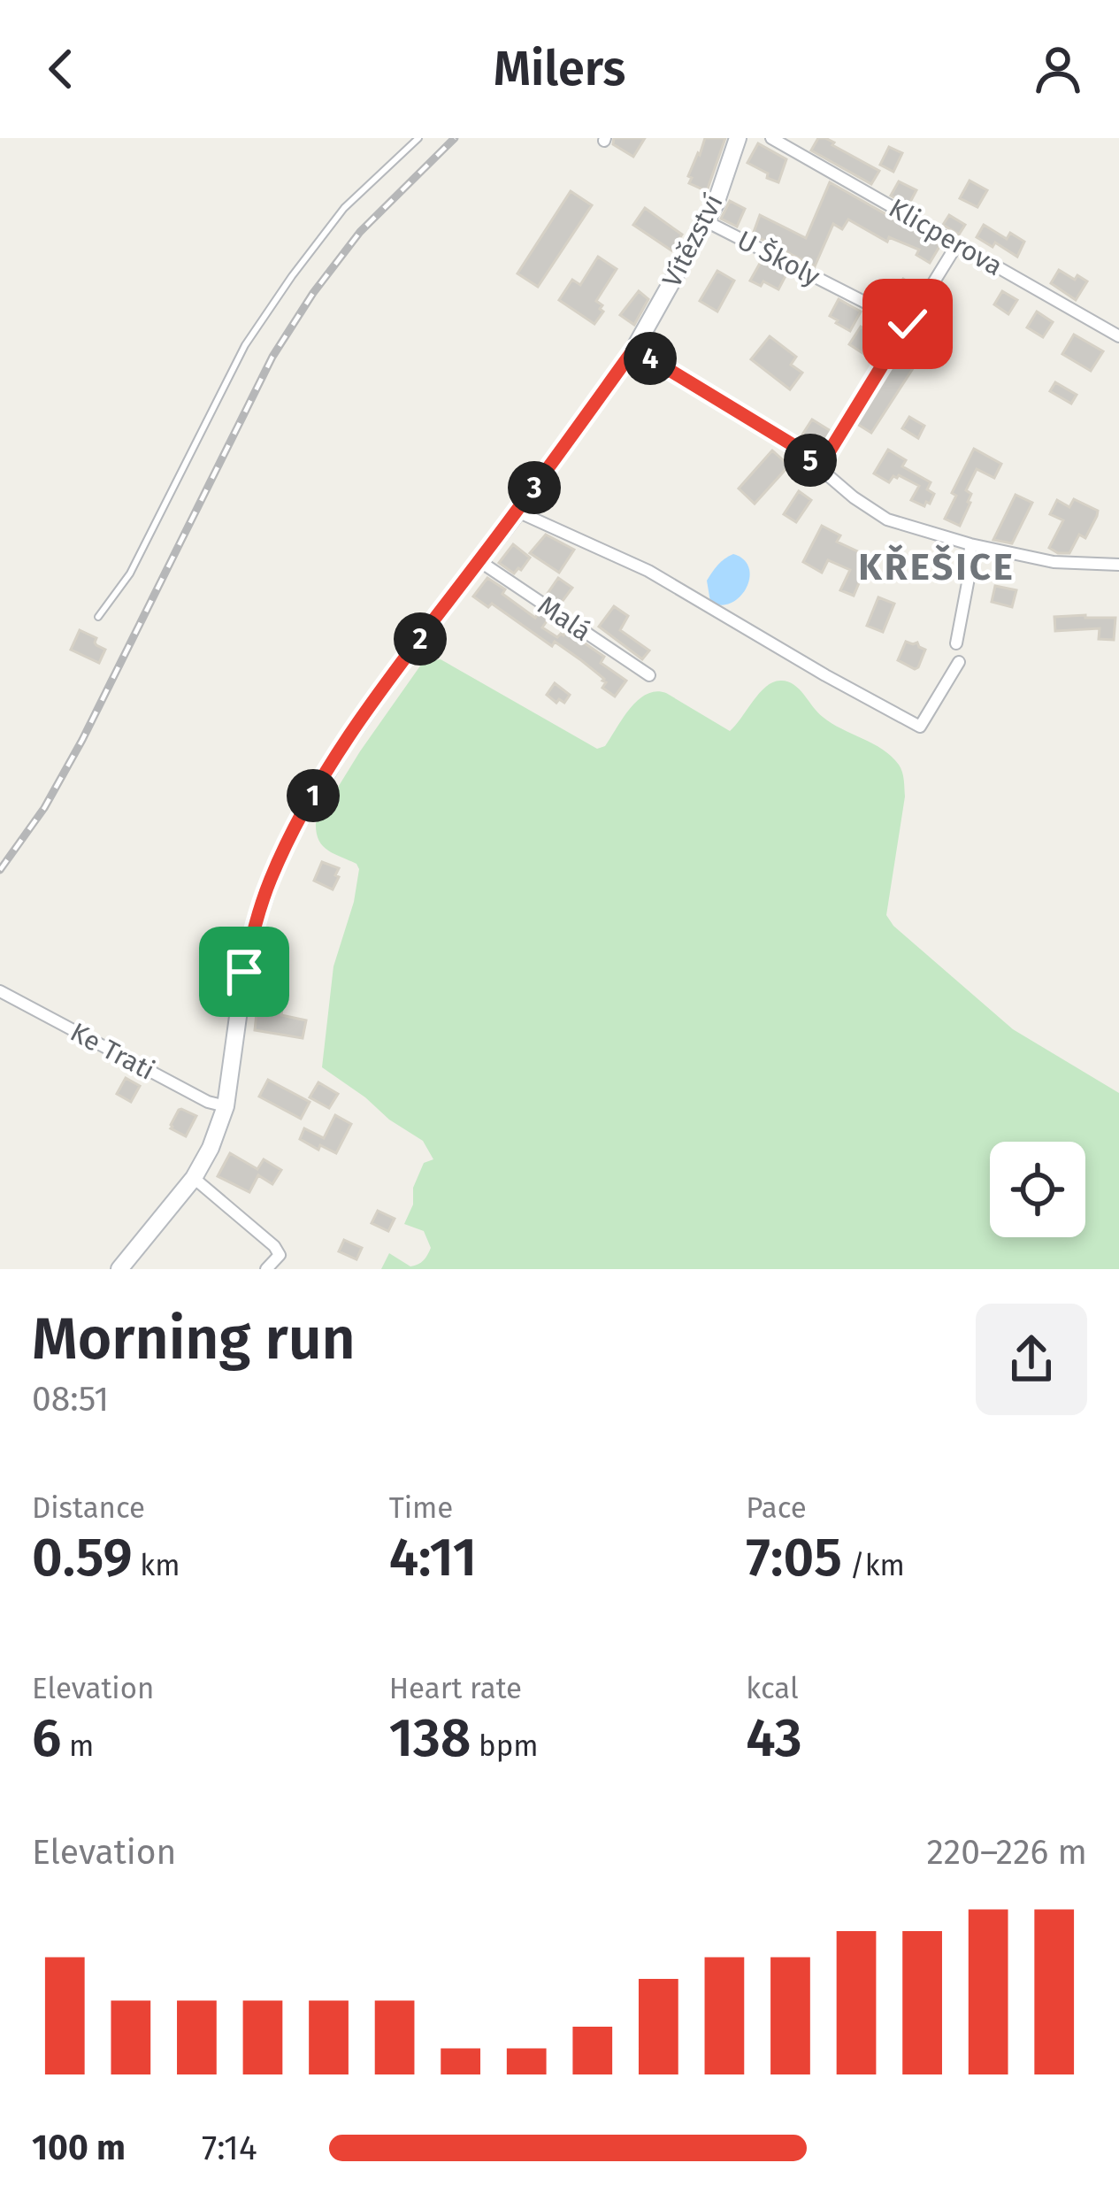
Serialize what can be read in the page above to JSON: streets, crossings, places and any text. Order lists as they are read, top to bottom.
{
  "streets": {
    "main road": ["Vítězství"],
    "street": [
      "Klicperova",
      "U Školy",
      "Malá",
      "Ke Trati"
    ]
  },
  "crossings": [
    ["Vítězství", "U Školy"],
    ["Vítězství", "Malá"],
    ["Vítězství", "Ke Trati"]
  ],
  "districts": ["KŘEŠICE"],
  "page": {
    "header": "Milers",
    "pins": [
      "4",
      "5",
      "3",
      "2",
      "1"
    ],
    "heading": ["Morning run", "08:51"],
    "stats": [
      ["Distance", "0.59 km"],
      ["Time", "4:11"],
      ["Pace", "7:05 /km"],
      ["Elevation", "6 m"],
      ["Heart rate", "138 bpm"],
      ["kcal", "43"]
    ],
    "chart": ["Elevation", "220–226 m"],
    "list": [
      {
        "name": "100 m",
        "note": "7:14"
      }
    ]
  }
}
